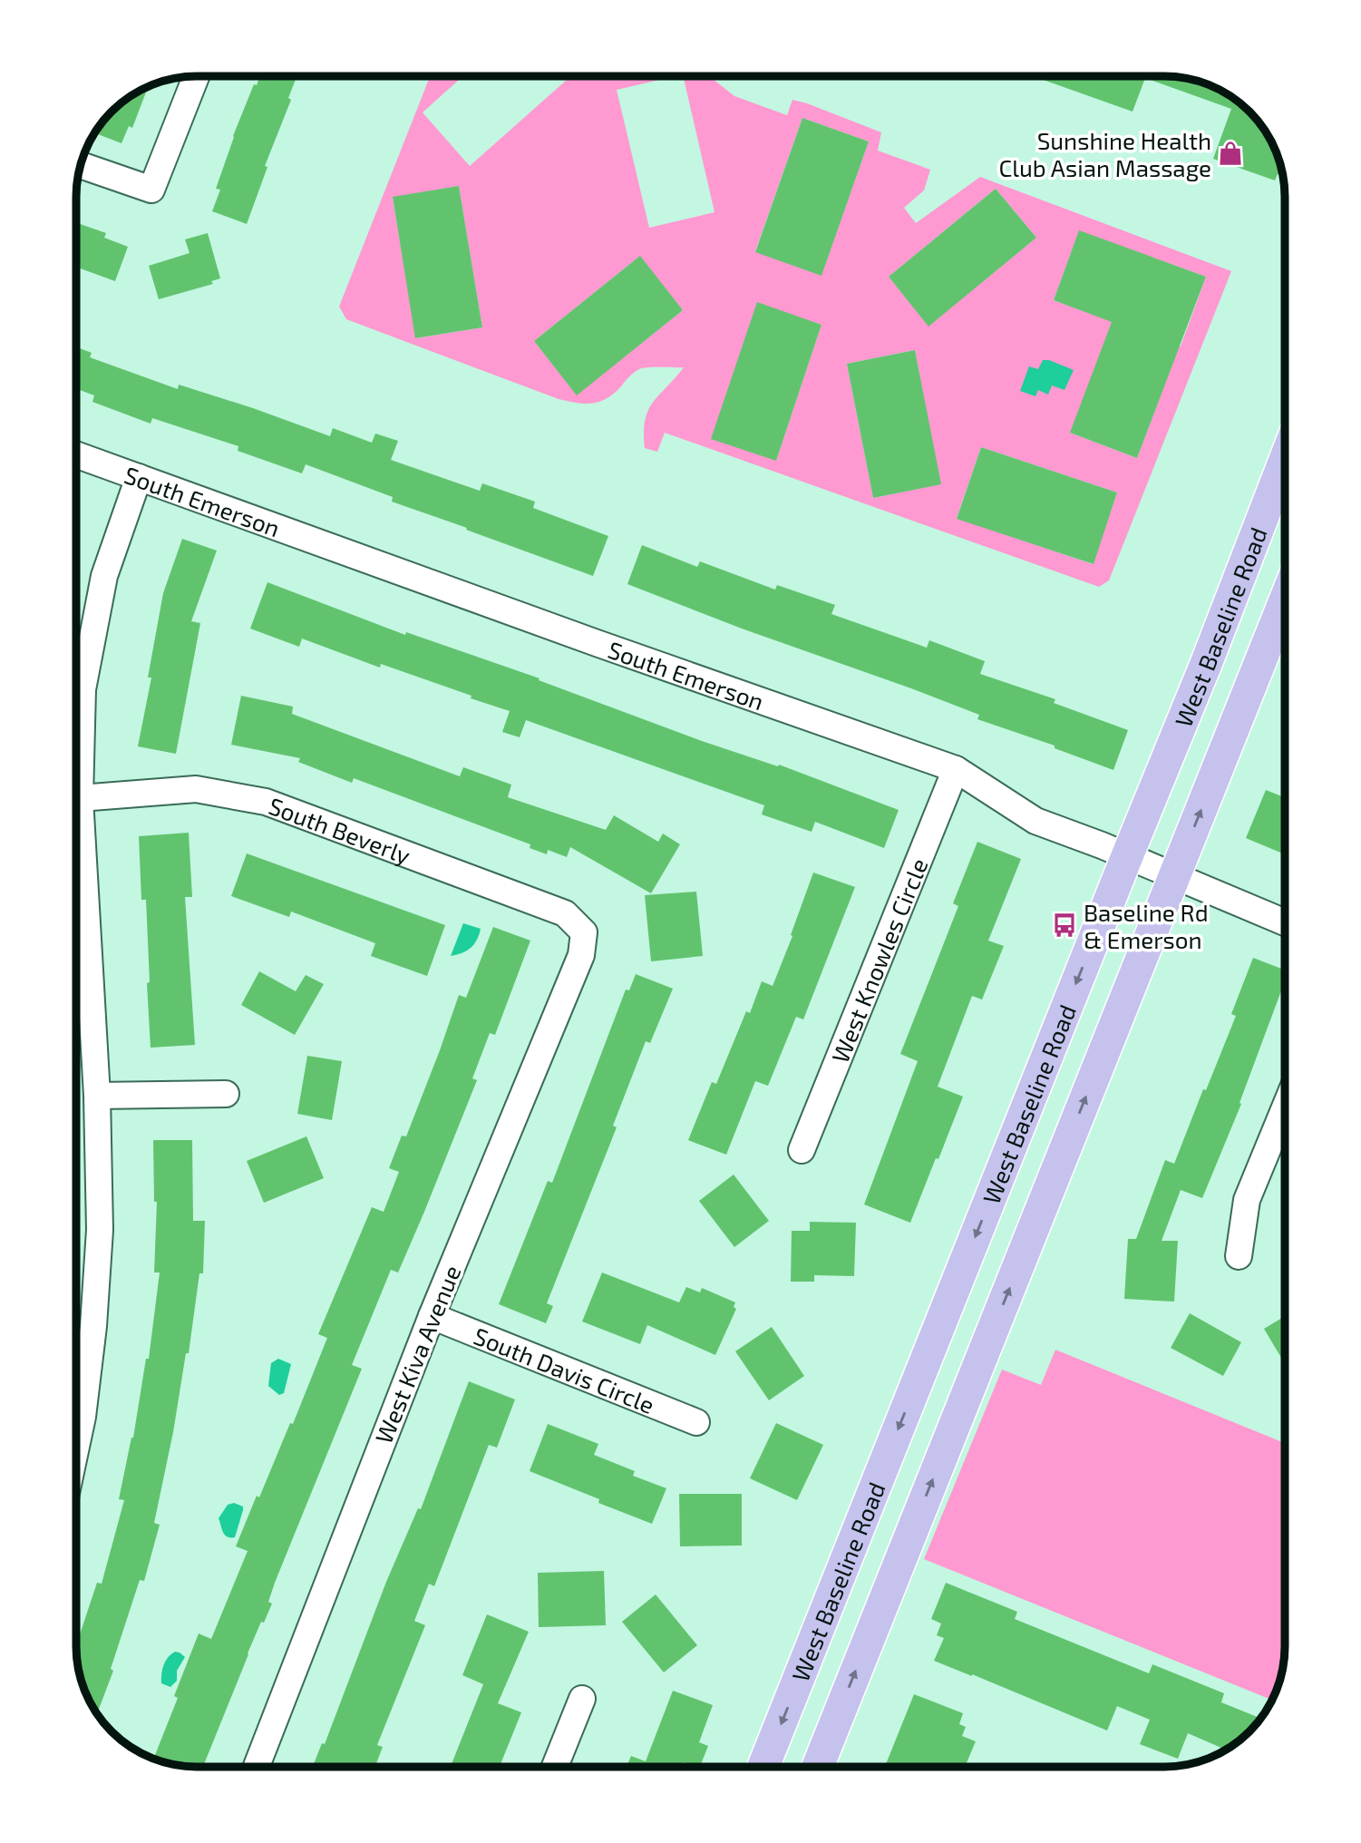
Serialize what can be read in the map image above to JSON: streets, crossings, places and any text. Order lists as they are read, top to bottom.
{
  "streets": {
    "main road": ["West Baseline Road"],
    "street": [
      "South Emerson",
      "South Beverly",
      "West Knowles Circle",
      "West Kiva Avenue",
      "South Davis Circle"
    ]
  },
  "crossings": [
    ["South Emerson", "West Baseline Road"],
    ["South Emerson", "West Knowles Circle"],
    ["South Beverly", "West Kiva Avenue"],
    ["West Kiva Avenue", "South Davis Circle"]
  ],
  "places": {
    "shop": ["Sunshine Health Club Asian Massage"],
    "bus stop": ["Baseline Rd & Emerson"]
  }
}
